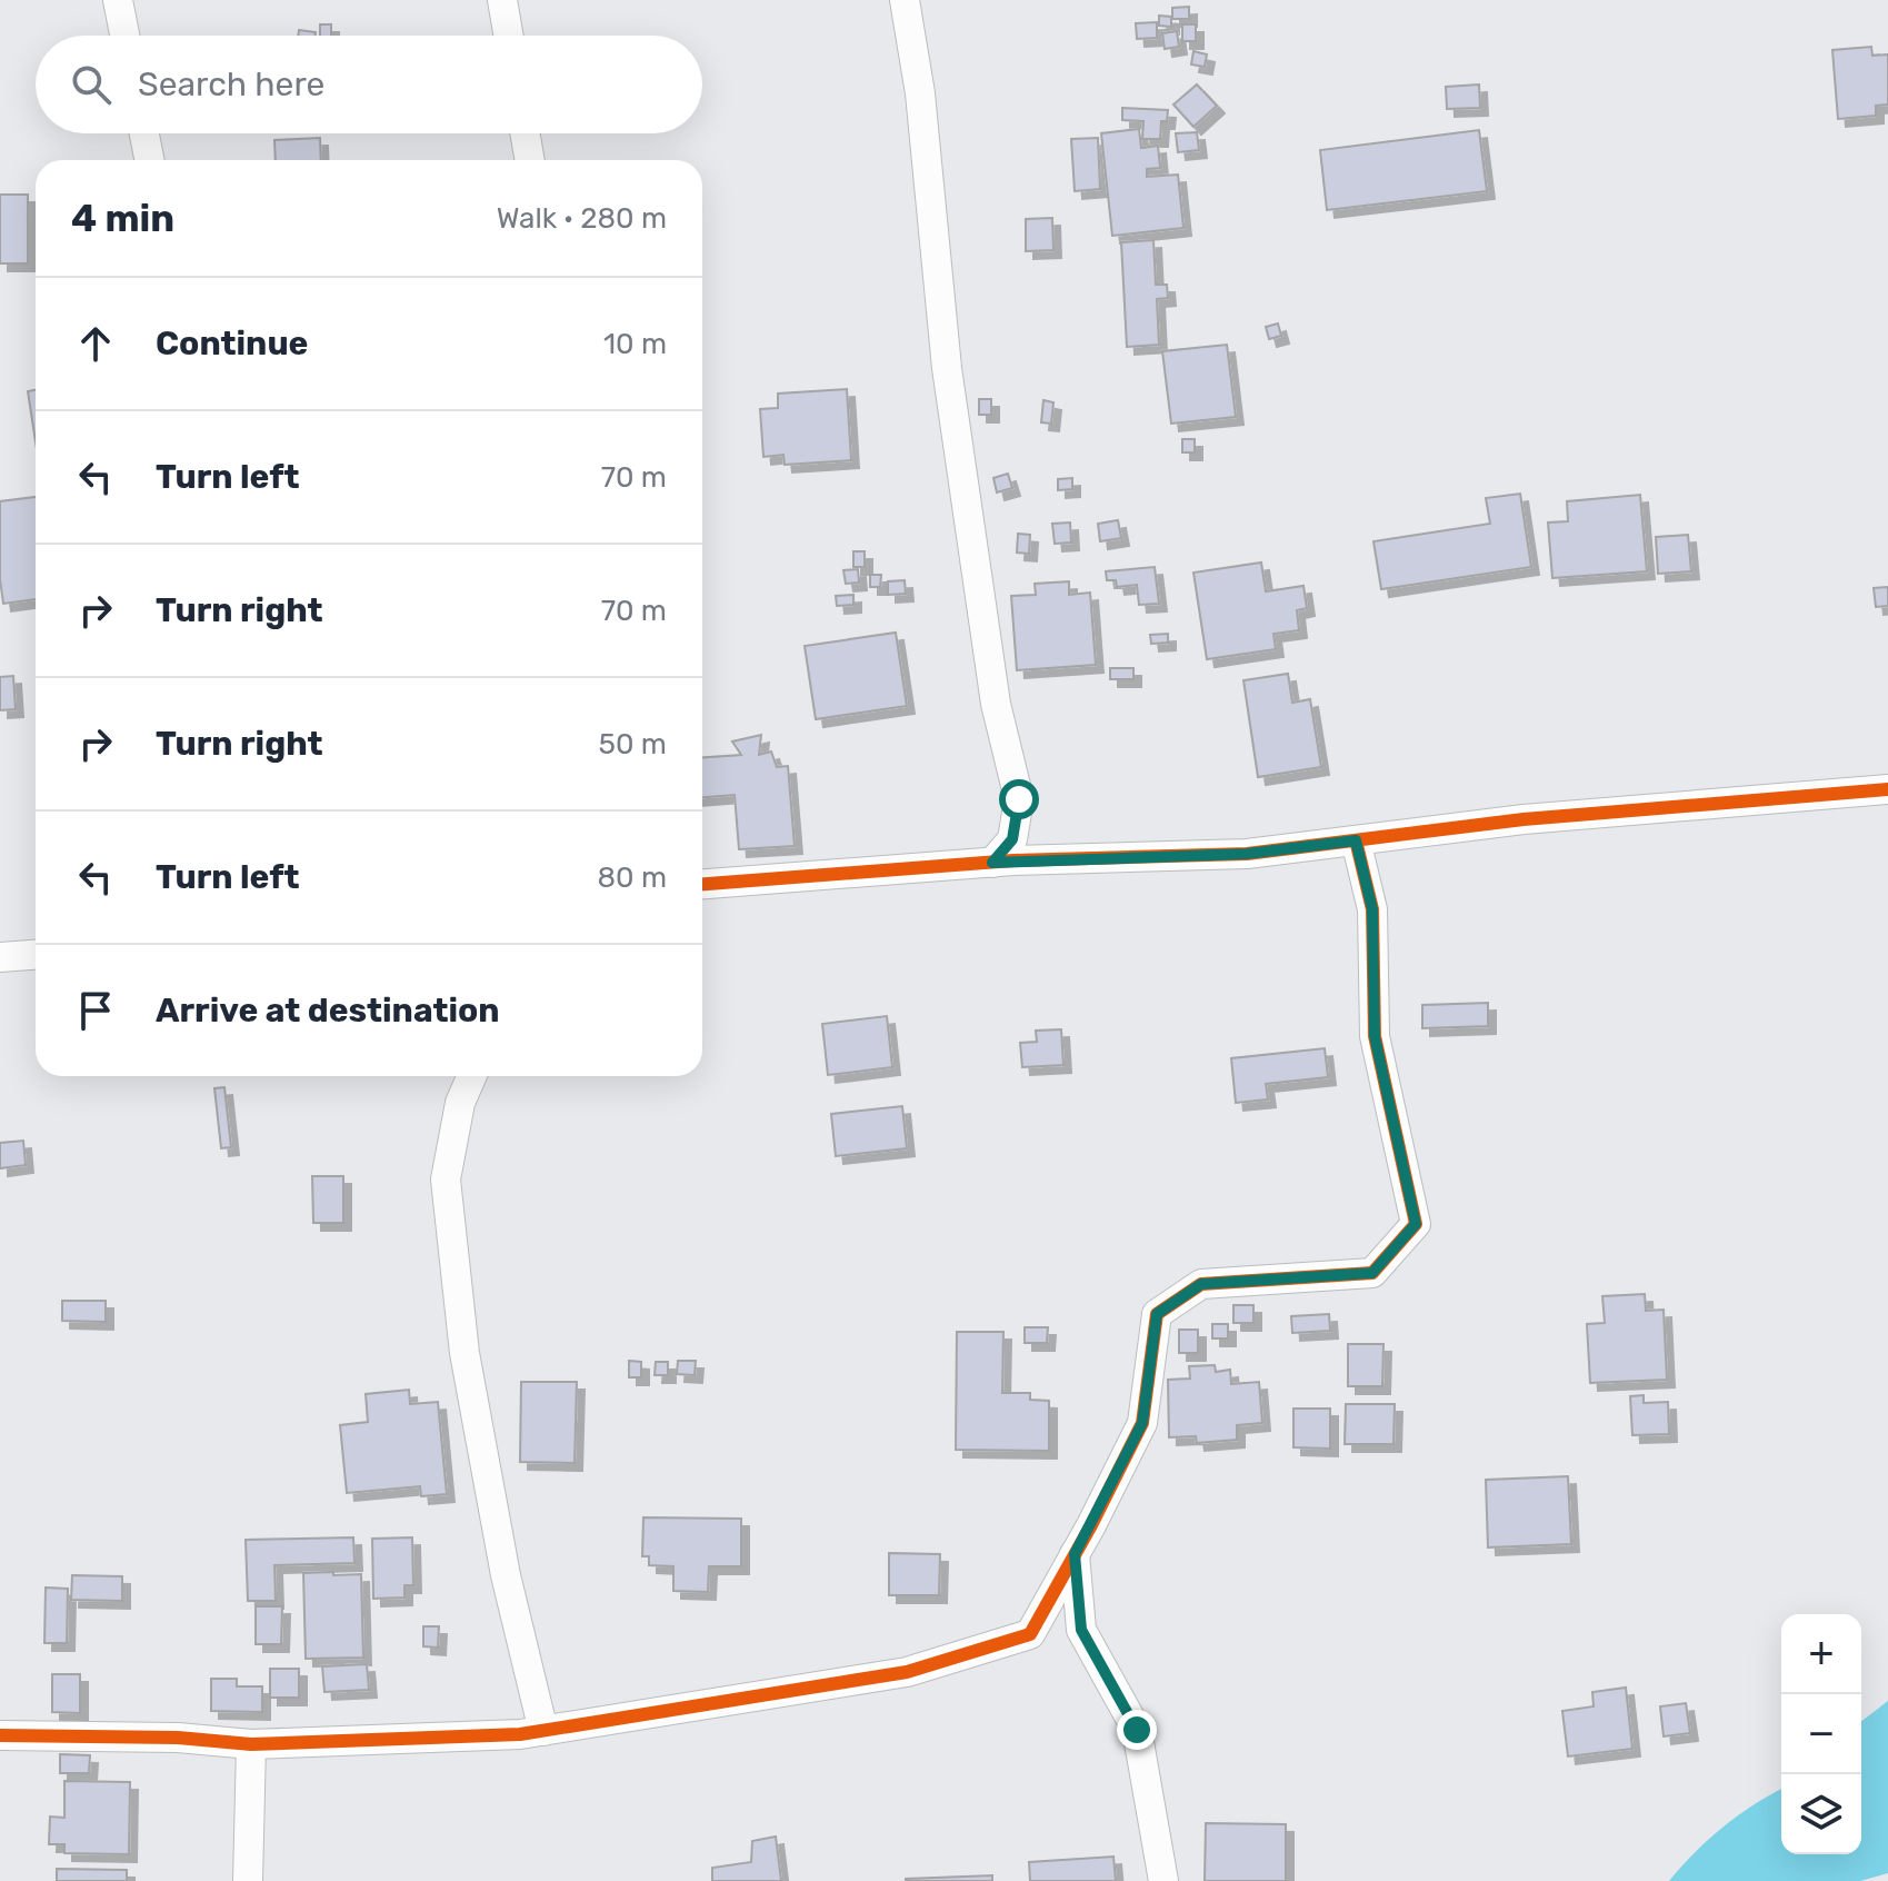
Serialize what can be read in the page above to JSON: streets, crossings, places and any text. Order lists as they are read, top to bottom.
{
  "page": {
    "search": "Search here",
    "heading": ["4 min", "Walk · 280 m"],
    "list": [
      ["Continue", "10 m"],
      ["Turn left", "70 m"],
      ["Turn right", "70 m"],
      ["Turn right", "50 m"],
      ["Turn left", "80 m"],
      "Arrive at destination"
    ],
    "map_buttons": ["+", "−"]
  }
}
